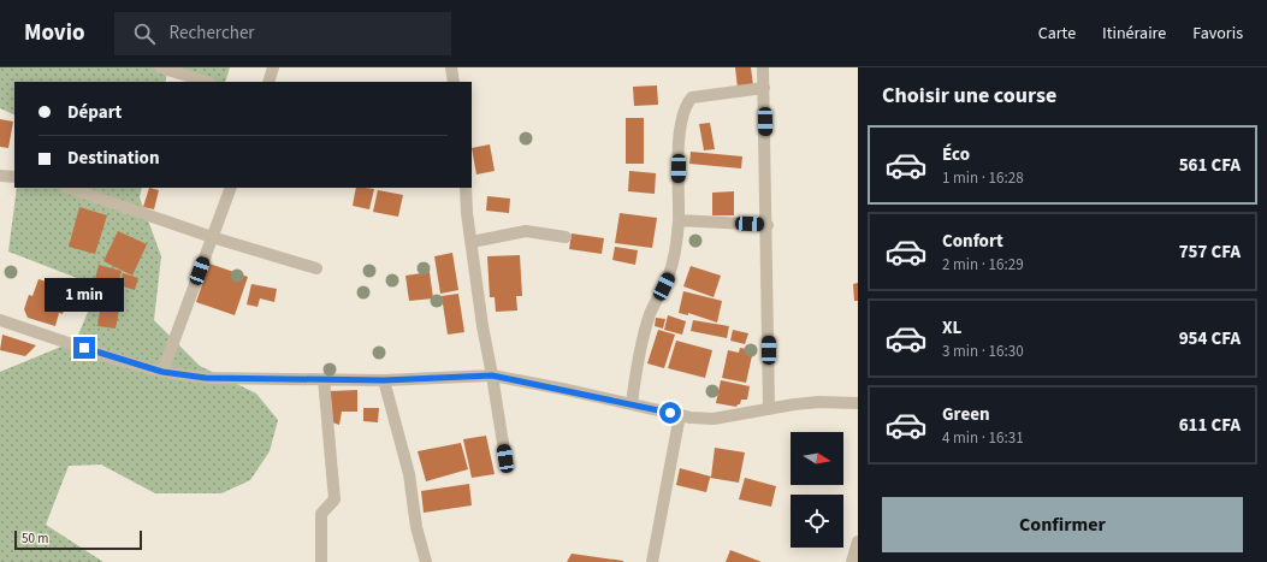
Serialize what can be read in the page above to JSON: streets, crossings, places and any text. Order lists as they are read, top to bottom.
{
  "scale_bar": "50 m",
  "north": "right",
  "page": {
    "header": "Movio",
    "search": "Rechercher",
    "nav": ["Carte", "Itinéraire", "Favoris"],
    "heading": "Choisir une course",
    "banner": ["Départ", "Destination"],
    "list": [
      {
        "name": "Éco",
        "note": "1 min · 16:28",
        "value": "561 CFA"
      },
      {
        "name": "Confort",
        "note": "2 min · 16:29",
        "value": "757 CFA"
      },
      {
        "name": "XL",
        "note": "3 min · 16:30",
        "value": "954 CFA"
      },
      {
        "name": "Green",
        "note": "4 min · 16:31",
        "value": "611 CFA"
      }
    ],
    "bubble": "1 min",
    "buttons": "Confirmer",
    "scale": "50 m"
  }
}
